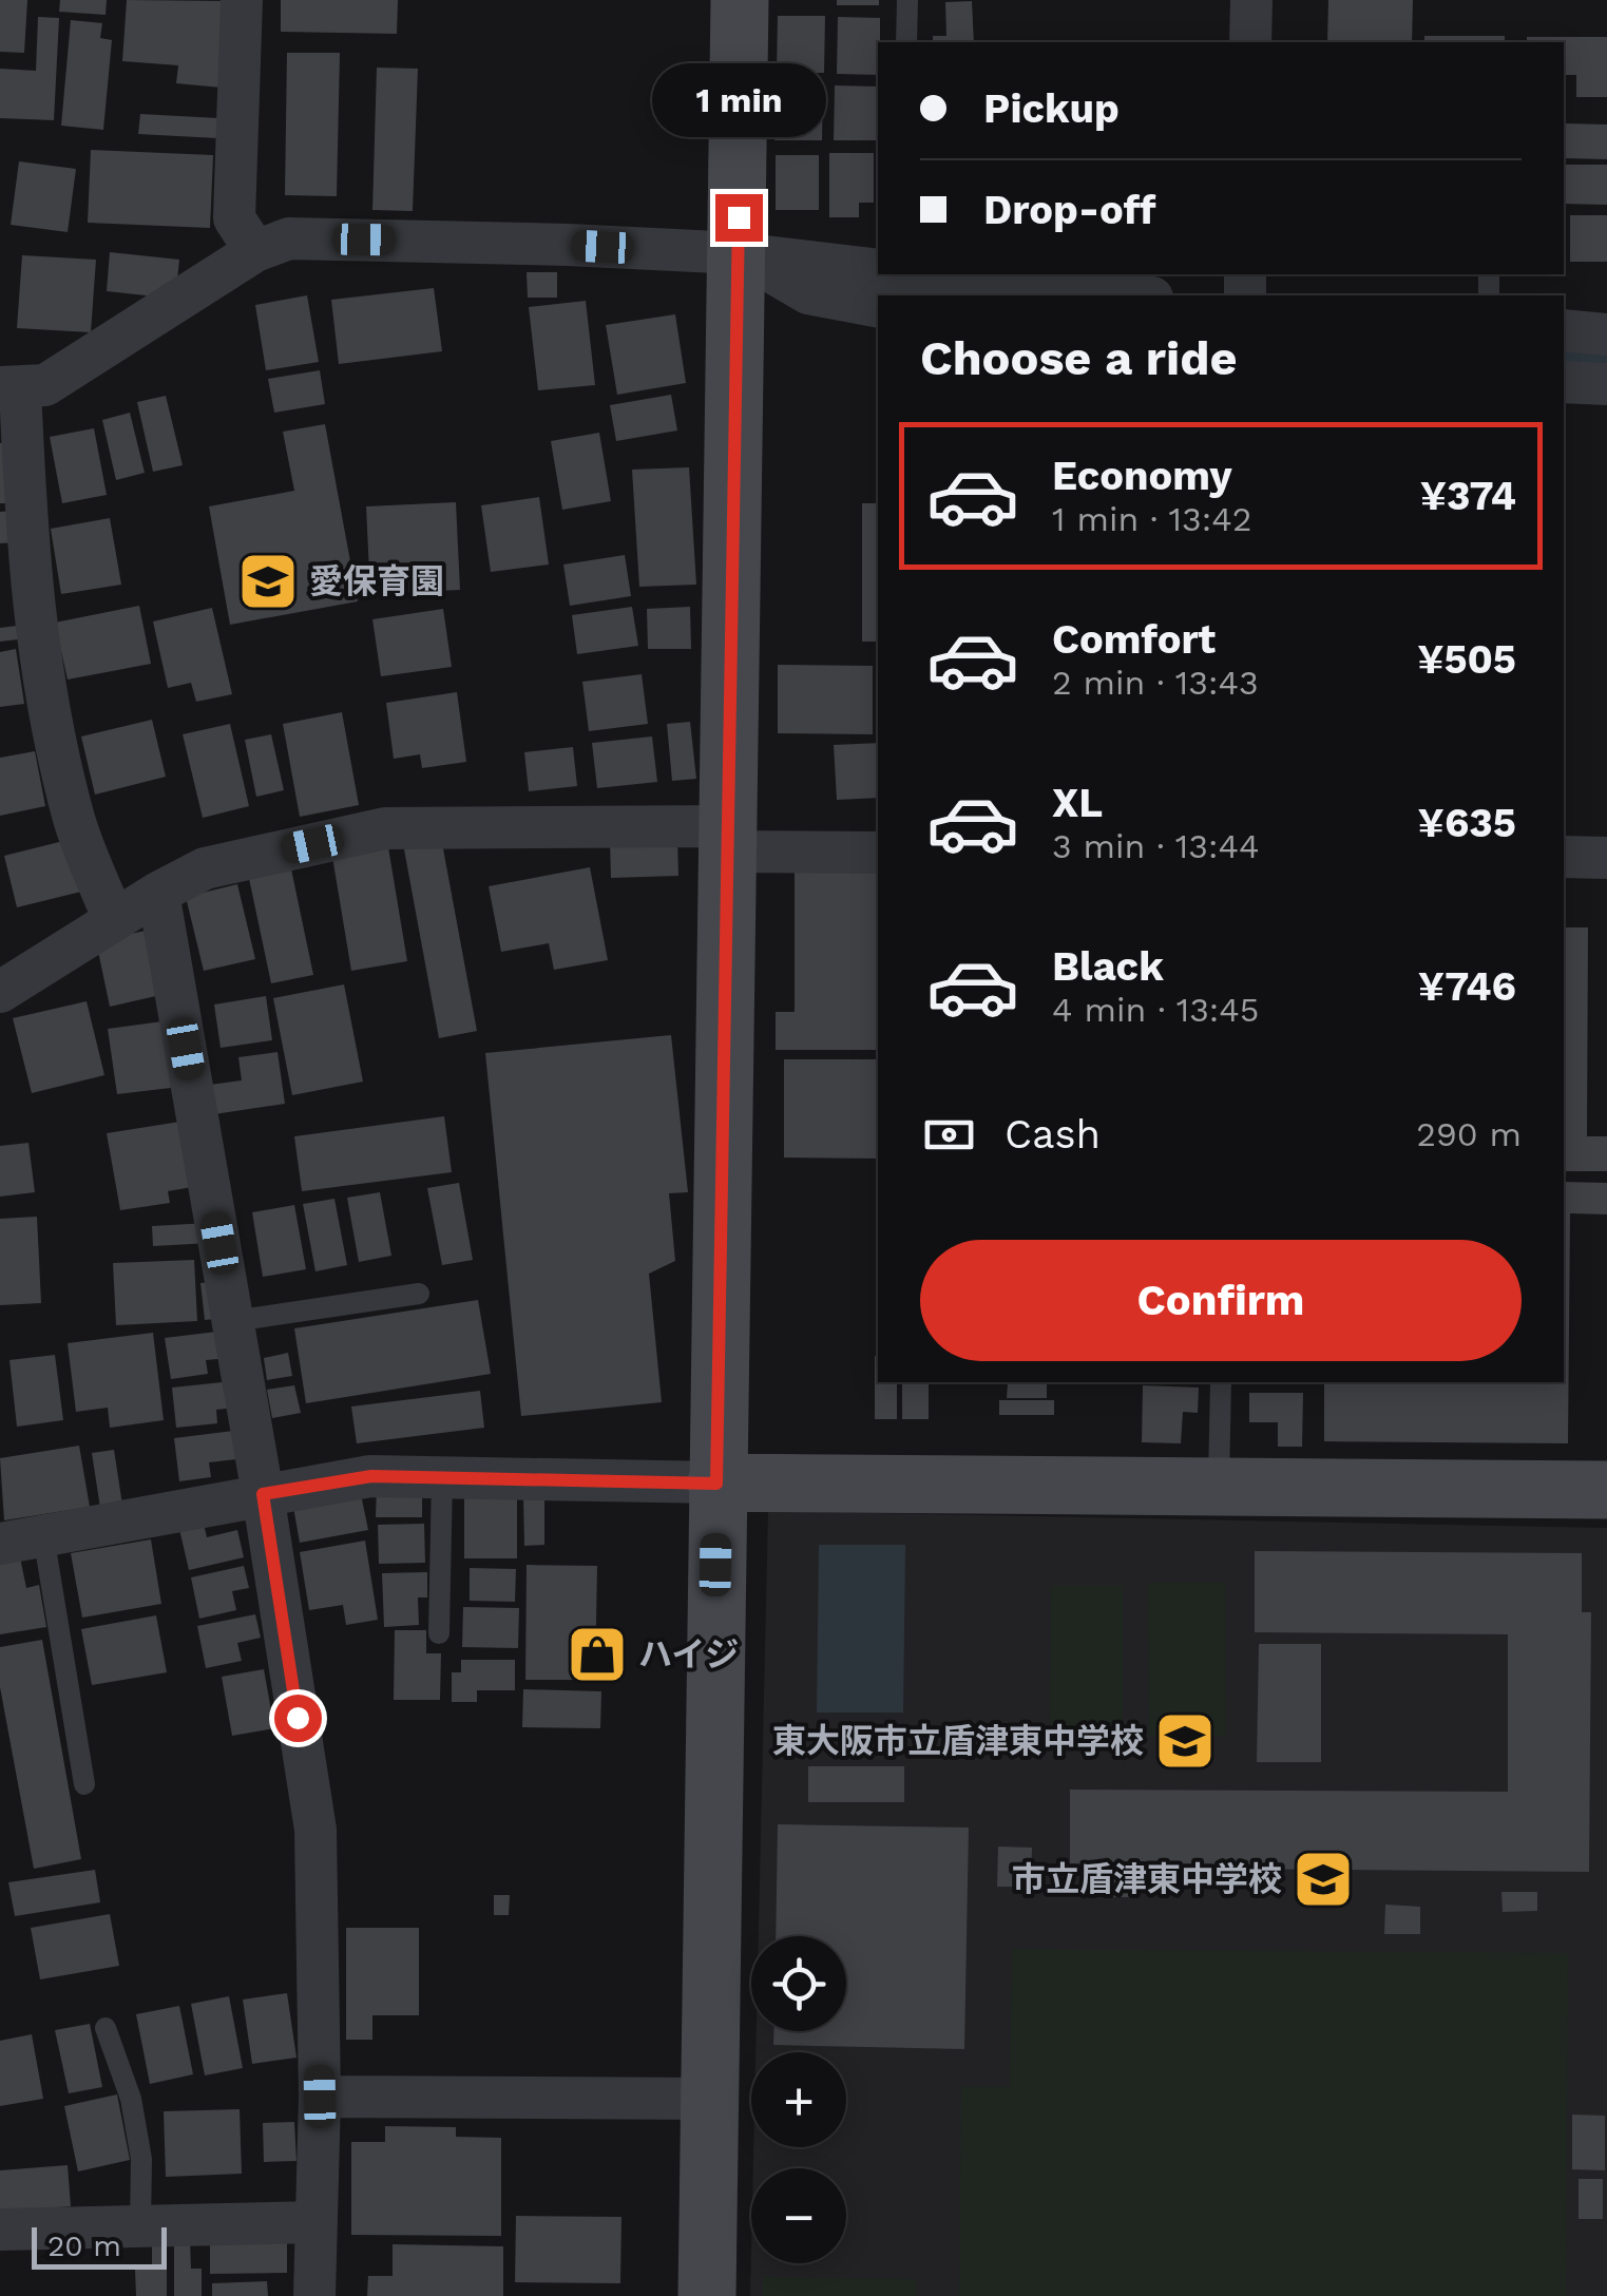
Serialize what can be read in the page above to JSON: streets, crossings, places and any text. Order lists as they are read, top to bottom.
{
  "places": {
    "school or university": ["愛保育園", "東大阪市立盾津東中学校", "市立盾津東中学校"],
    "shop": ["ハイジ"]
  },
  "scale_bar": "20 m",
  "page": {
    "banner": ["Pickup", "Drop-off"],
    "bubble": "1 min",
    "heading": "Choose a ride",
    "list": [
      {
        "name": "Economy",
        "note": "1 min · 13:42",
        "value": "¥374"
      },
      {
        "name": "Comfort",
        "note": "2 min · 13:43",
        "value": "¥505"
      },
      {
        "name": "XL",
        "note": "3 min · 13:44",
        "value": "¥635"
      },
      {
        "name": "Black",
        "note": "4 min · 13:45",
        "value": "¥746"
      }
    ],
    "pay": ["Cash", "290 m"],
    "buttons": "Confirm",
    "map_buttons": ["+", "−"],
    "scale": "20 m"
  }
}
